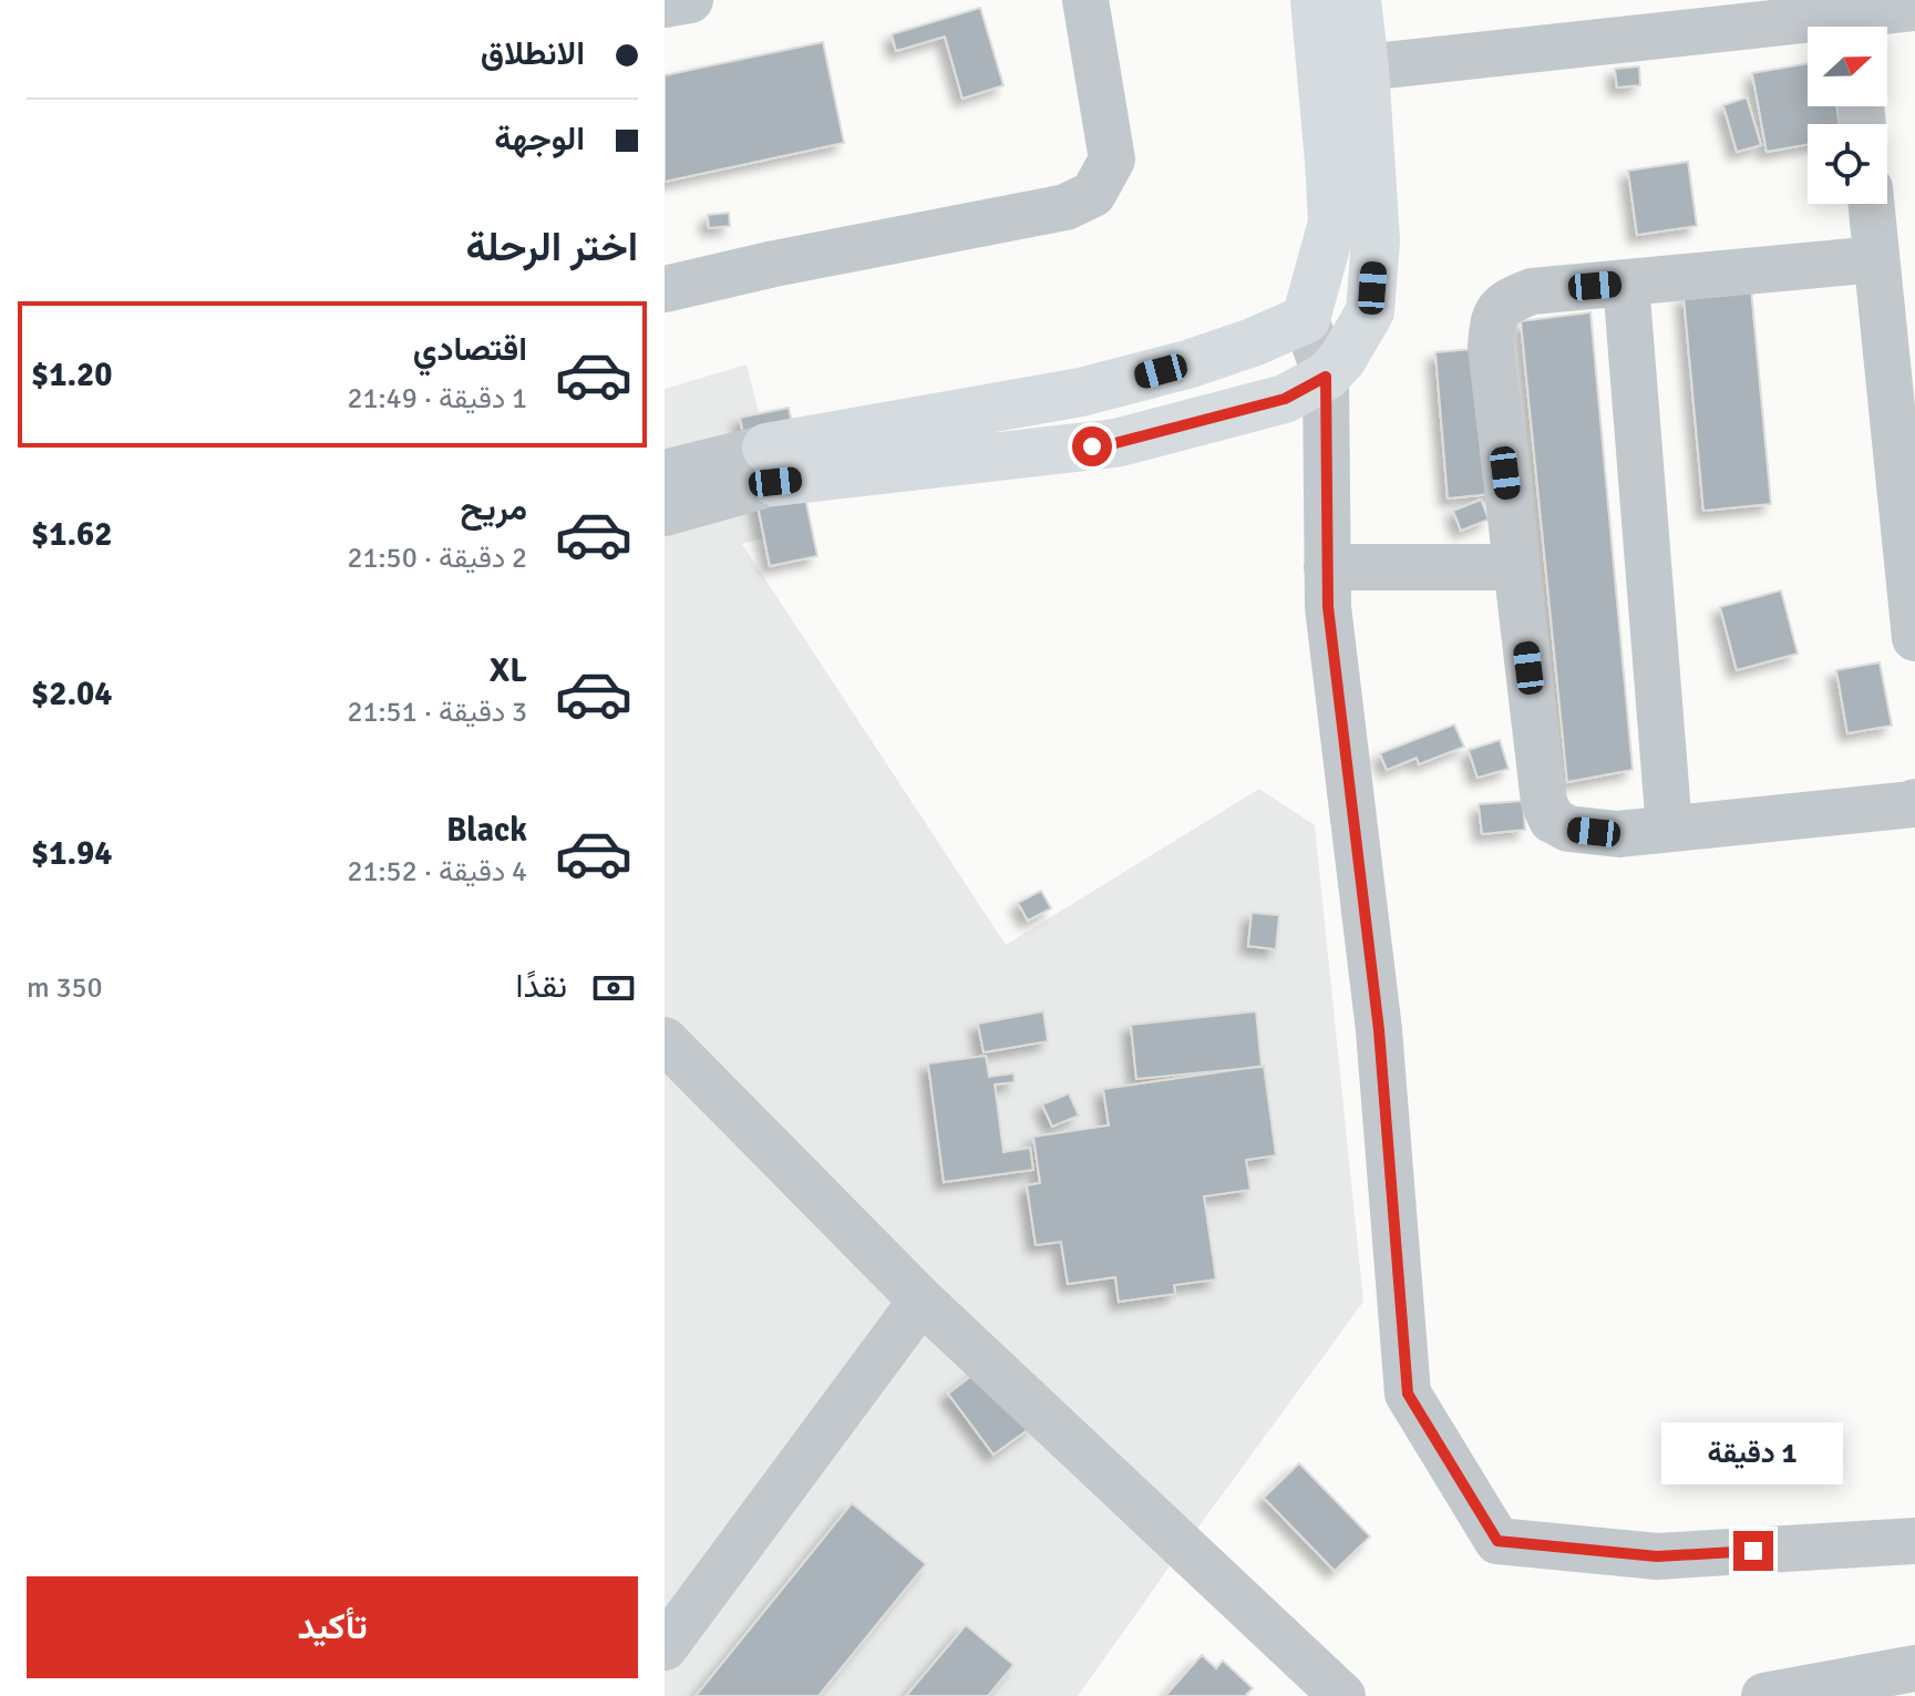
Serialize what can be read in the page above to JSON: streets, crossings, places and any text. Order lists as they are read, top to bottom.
{
  "north": "right",
  "page": {
    "banner": ["الانطلاق", "الوجهة"],
    "heading": "اختر الرحلة",
    "list": [
      {
        "name": "اقتصادي",
        "note": "1 دقيقة · 21:49",
        "value": "$1.20"
      },
      {
        "name": "مريح",
        "note": "2 دقيقة · 21:50",
        "value": "$1.62"
      },
      {
        "name": "XL",
        "note": "3 دقيقة · 21:51",
        "value": "$2.04"
      },
      {
        "name": "Black",
        "note": "4 دقيقة · 21:52",
        "value": "$1.94"
      }
    ],
    "pay": ["نقدًا", "350 m"],
    "bubble": "1 دقيقة",
    "buttons": "تأكيد"
  }
}
